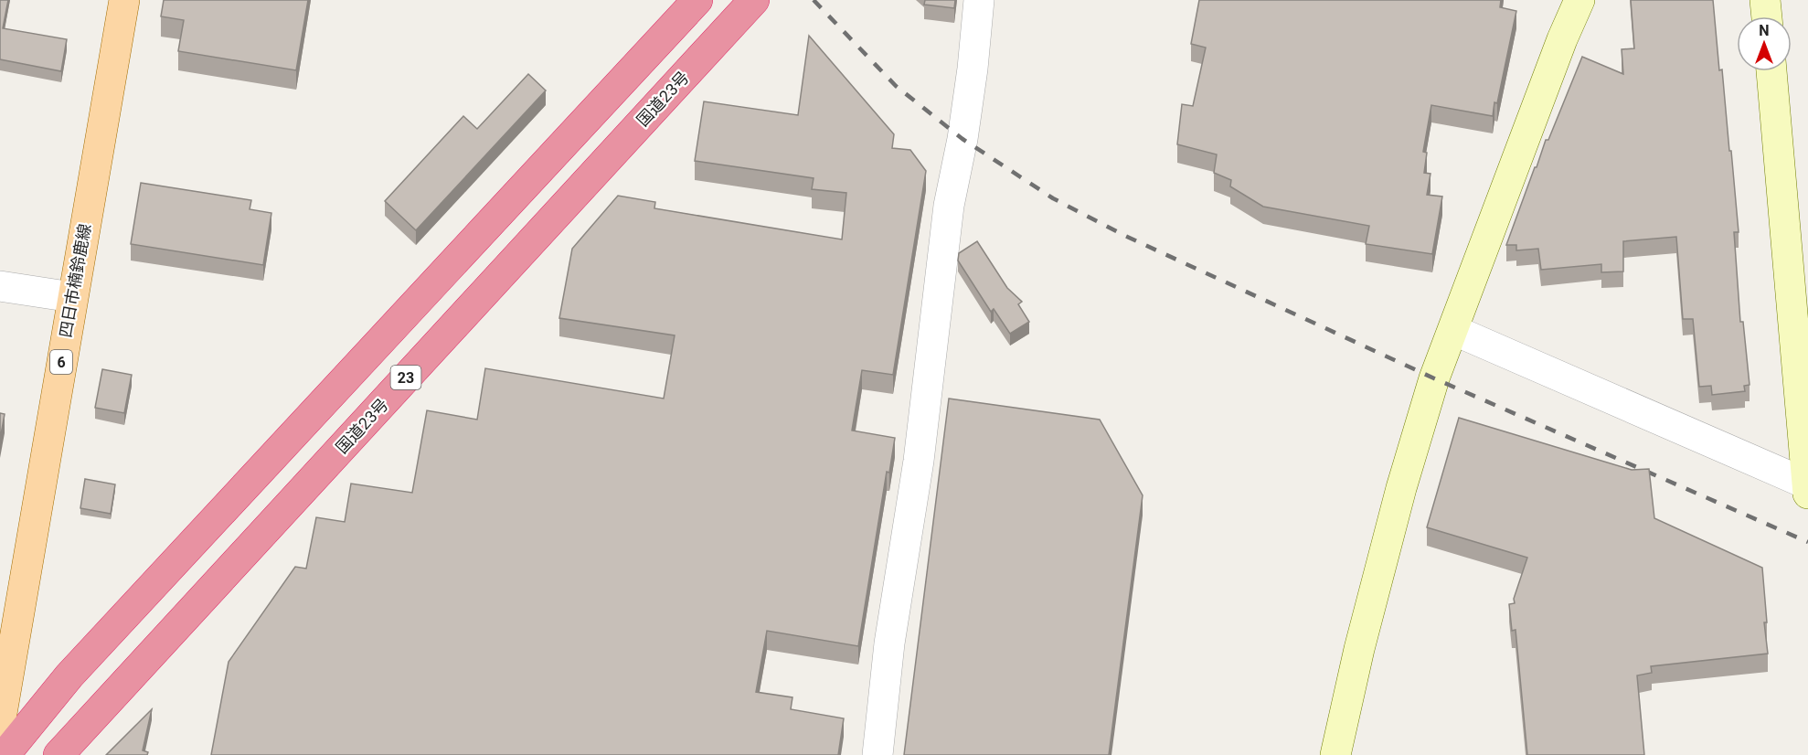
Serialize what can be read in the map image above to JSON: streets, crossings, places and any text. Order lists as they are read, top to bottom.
{
  "streets": {
    "highway": ["国道23号", "23"],
    "main road": ["四日市楠鈴鹿線", "6"]
  },
  "north": "top"
}
